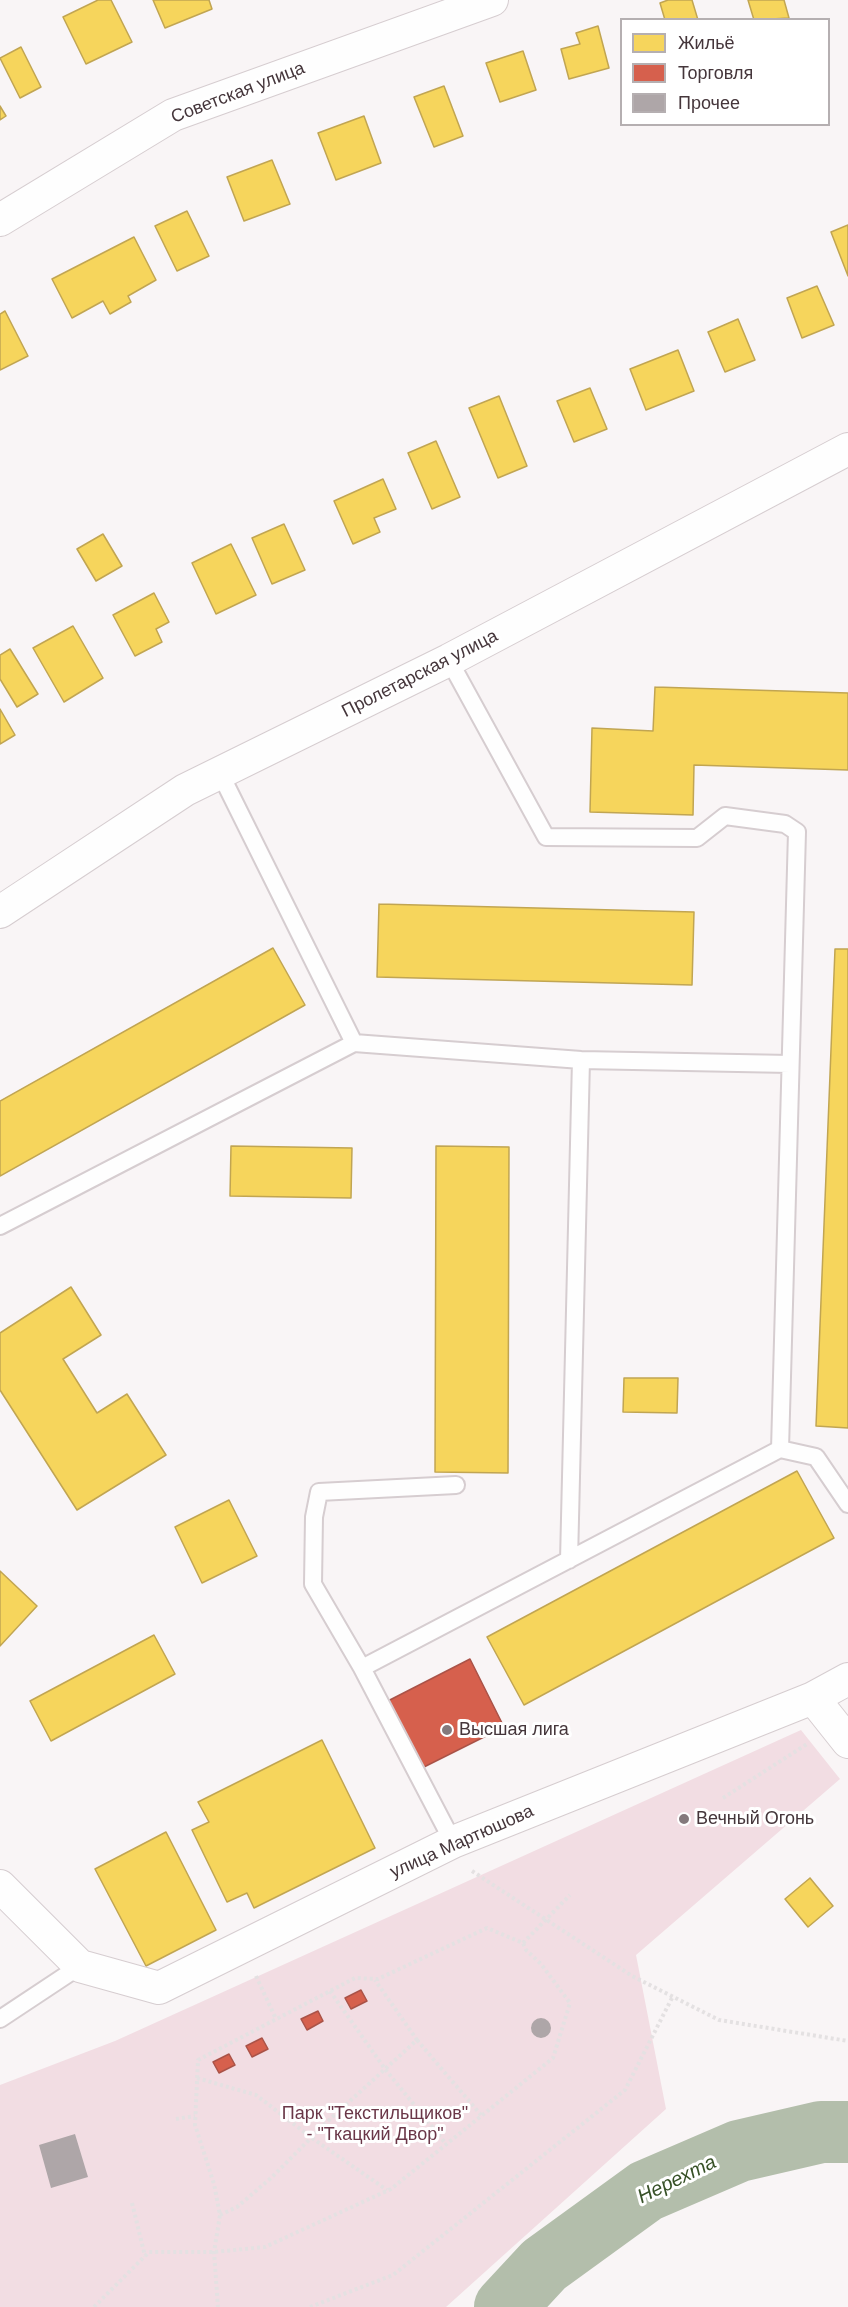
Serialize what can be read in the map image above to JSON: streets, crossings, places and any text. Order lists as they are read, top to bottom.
{
  "streets": {
    "street": ["Советская улица", "Пролетарская улица", "улица Мартюшова"]
  },
  "water": ["Нерехта"],
  "parks": ["Парк \"Текстильщиков\" - \"Ткацкий Двор\""],
  "places": ["Высшая лига", "Вечный Огонь"],
  "legend": ["Жильё", "Торговля", "Прочее"]
}
